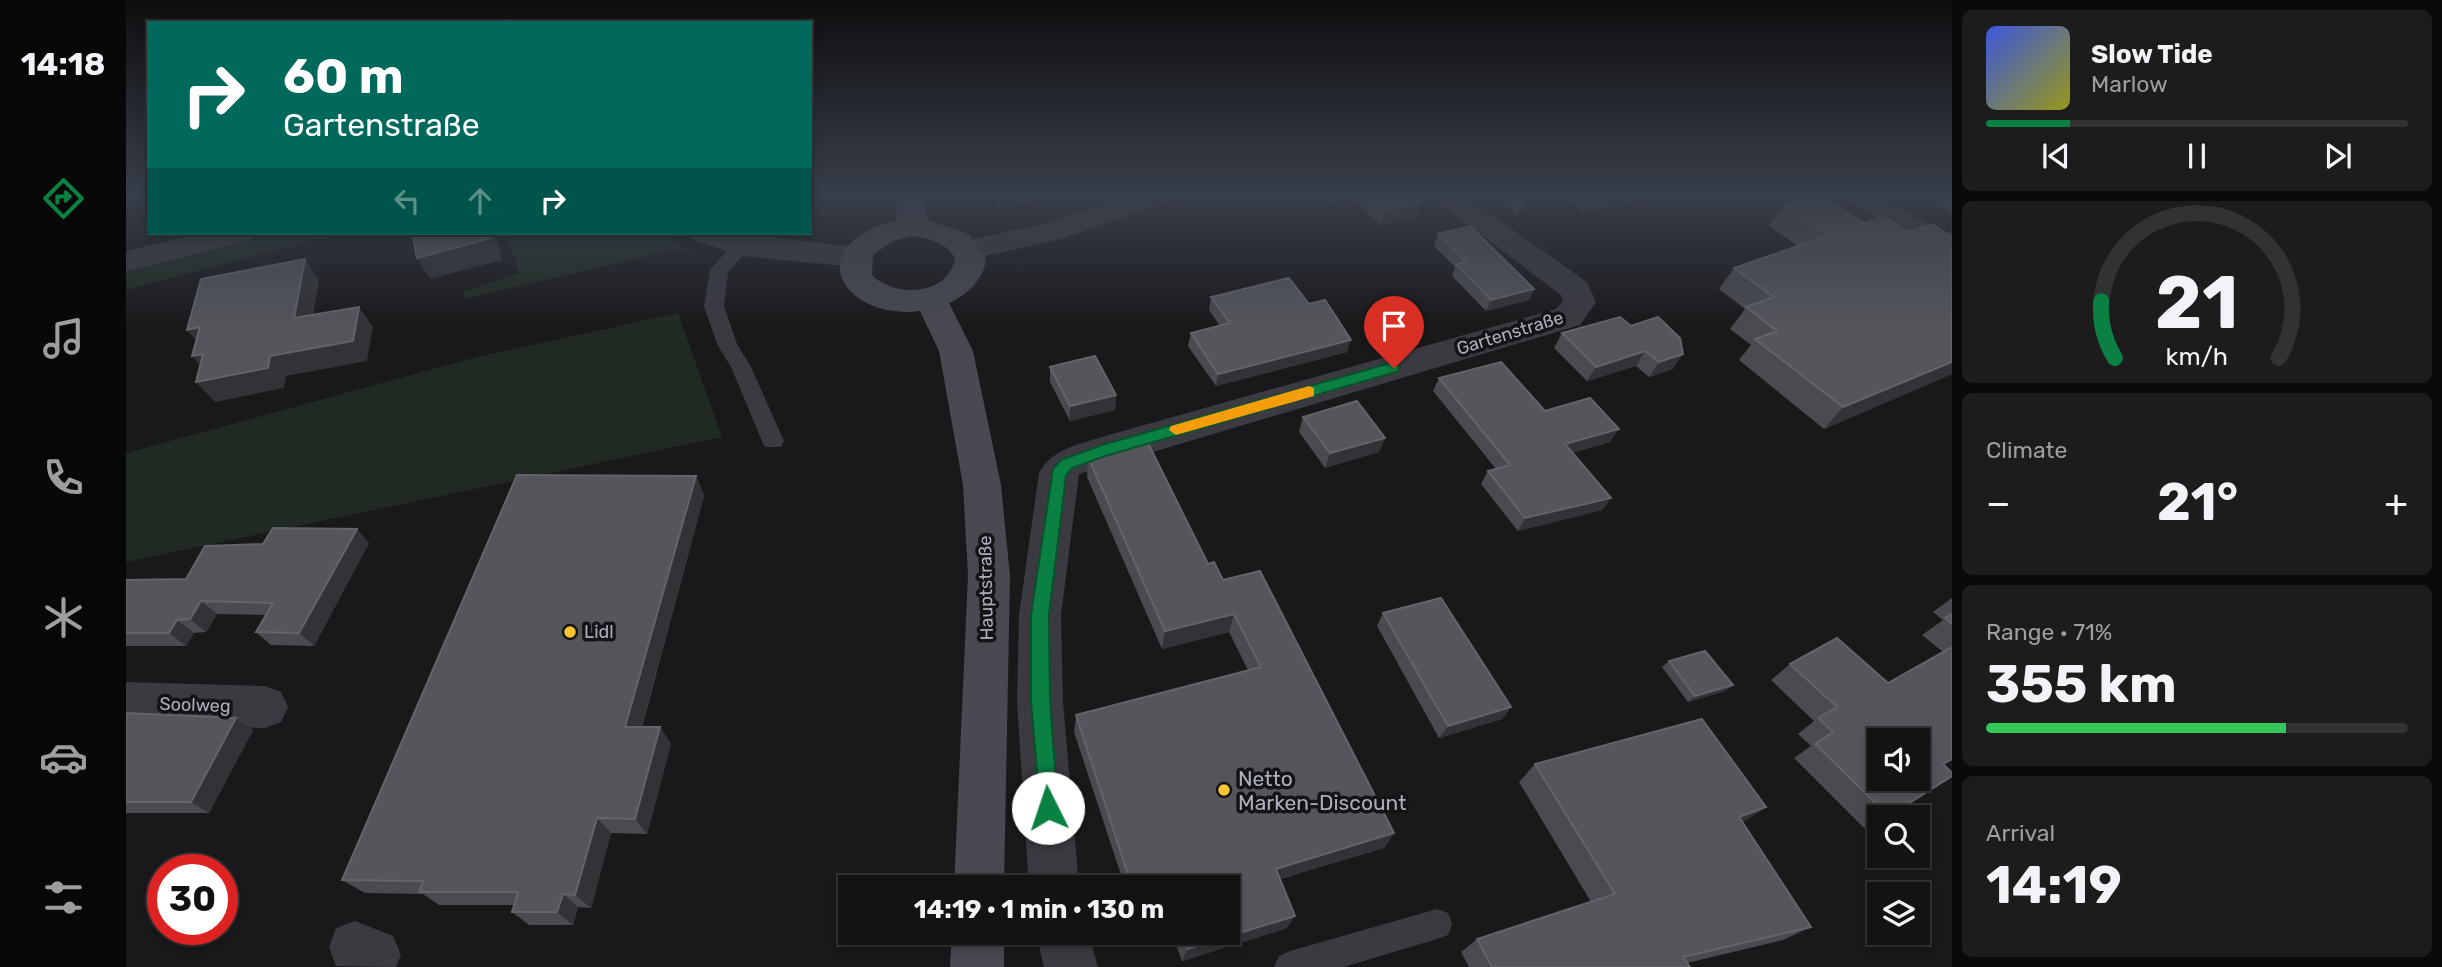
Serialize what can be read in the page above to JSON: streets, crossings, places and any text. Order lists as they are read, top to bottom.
{
  "streets": {
    "main road": ["Hauptstraße"],
    "street": ["Gartenstraße", "Soolweg"]
  },
  "places": ["Lidl", "Netto Marken-Discount"],
  "page": {
    "tabs": "14:18",
    "turn": ["60 m", "Gartenstraße"],
    "song": ["Slow Tide", "Marlow"],
    "tile": [
      "Climate",
      ["Range · 71%", "355 km"],
      ["Arrival", "14:19"]
    ],
    "heat": ["−", "21°", "+"],
    "limit": "30",
    "trip": "14:19 · 1 min · 130 m",
    "gauge": ["21", "km/h"]
  }
}
